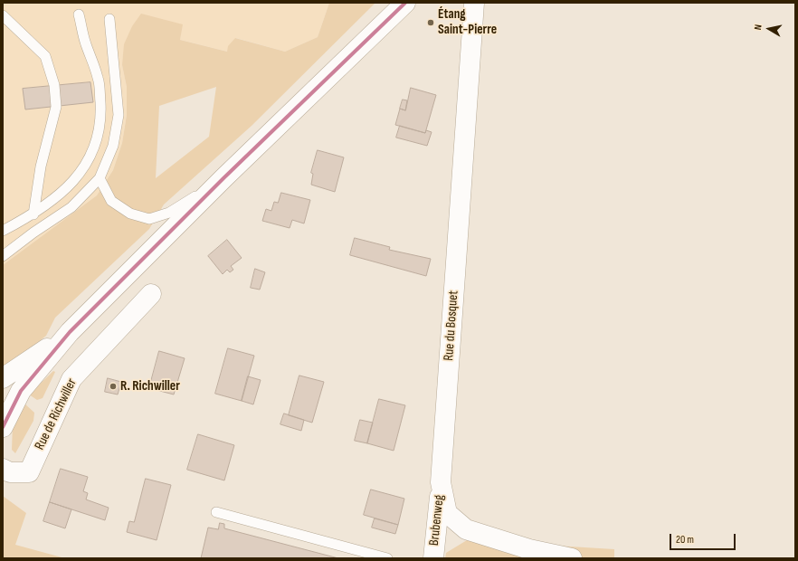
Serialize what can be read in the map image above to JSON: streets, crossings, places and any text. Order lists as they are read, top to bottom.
{
  "streets": {
    "street": ["Rue du Bosquet", "Rue de Richwiller", "Brubenweg"]
  },
  "crossings": [
    ["Rue du Bosquet", "Brubenweg"]
  ],
  "places": ["Étang Saint-Pierre", "R. Richwiller"],
  "scale_bar": "20 m",
  "north": "left"
}
